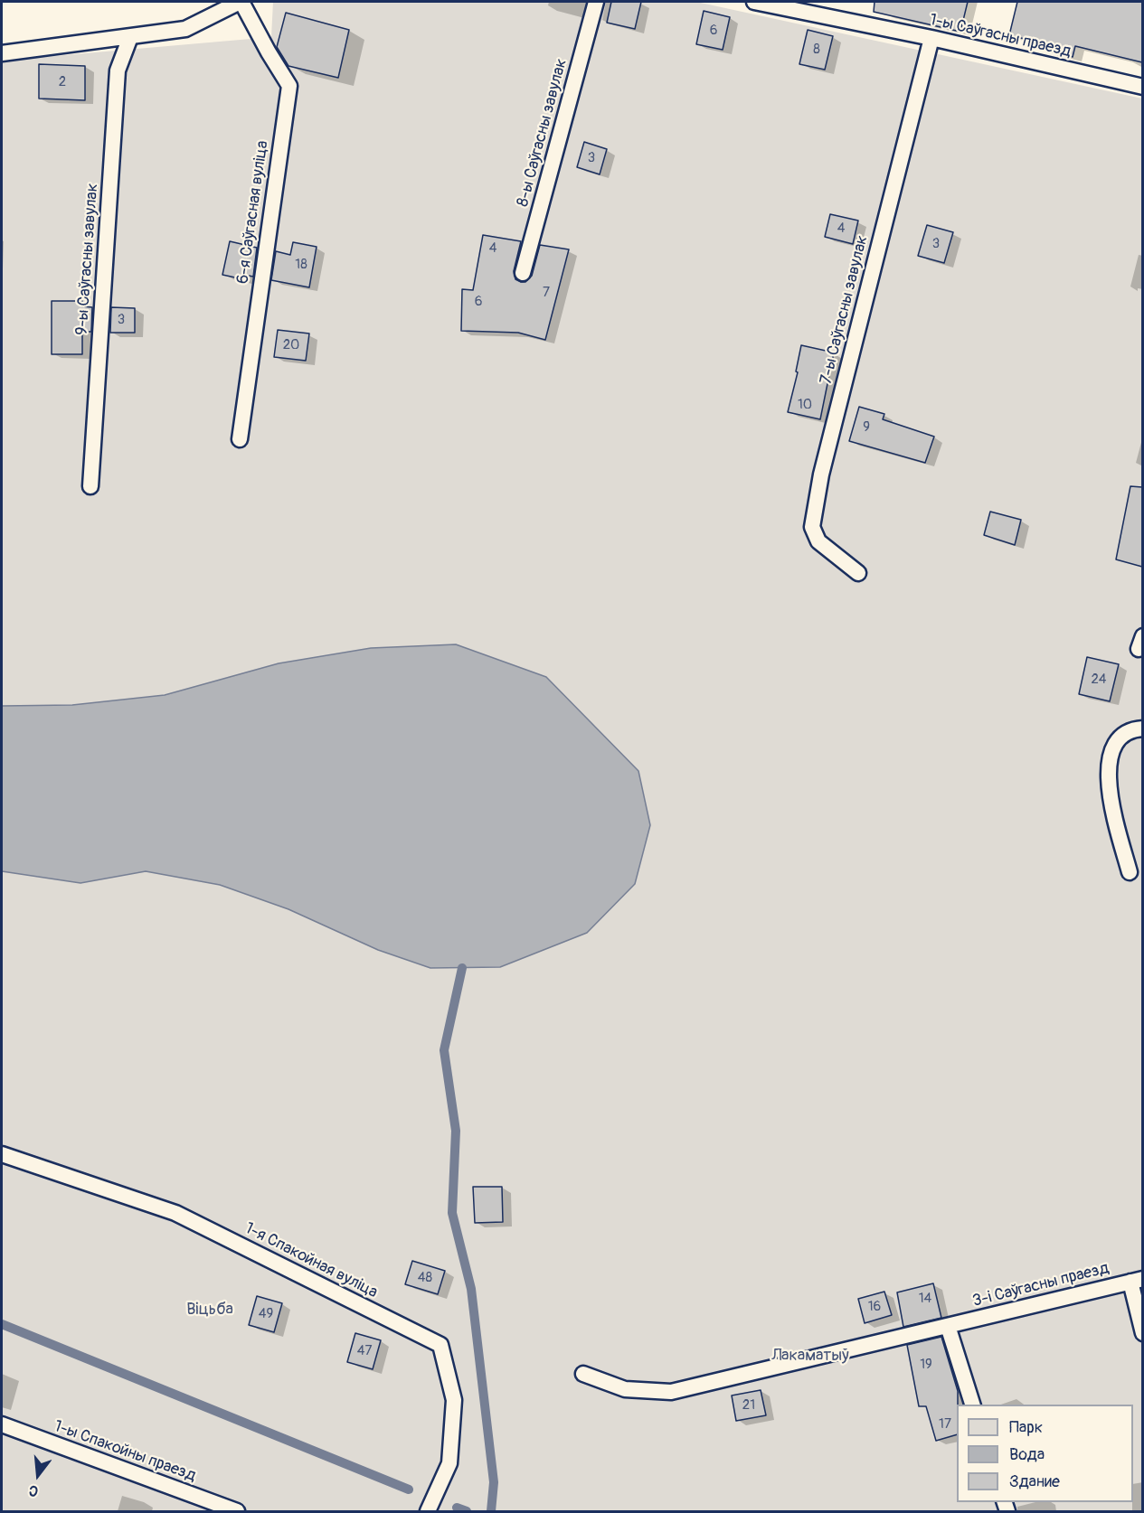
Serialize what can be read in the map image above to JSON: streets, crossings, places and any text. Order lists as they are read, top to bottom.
{
  "streets": {
    "lane": [
      "1-ы Саўгасны праезд",
      "8-ы Саўгасны завулак",
      "6-я Саўгасная вуліца",
      "9-ы Саўгасны завулак",
      "7-ы Саўгасны завулак",
      "1-я Спакойная вуліца",
      "3-і Саўгасны праезд",
      "1-ы Спакойны праезд"
    ]
  },
  "crossings": [
    ["1-ы Саўгасны праезд", "7-ы Саўгасны завулак"]
  ],
  "parks": ["Віцьба", "Лакаматыў"],
  "house_numbers": [
    "6",
    "8",
    "2",
    "3",
    "4",
    "3",
    "4",
    "18",
    "7",
    "6",
    "3",
    "20",
    "10",
    "9",
    "24",
    "48",
    "14",
    "16",
    "49",
    "47",
    "19",
    "21",
    "17"
  ],
  "legend": ["Парк", "Вода", "Здание"],
  "north": "bottom"
}
